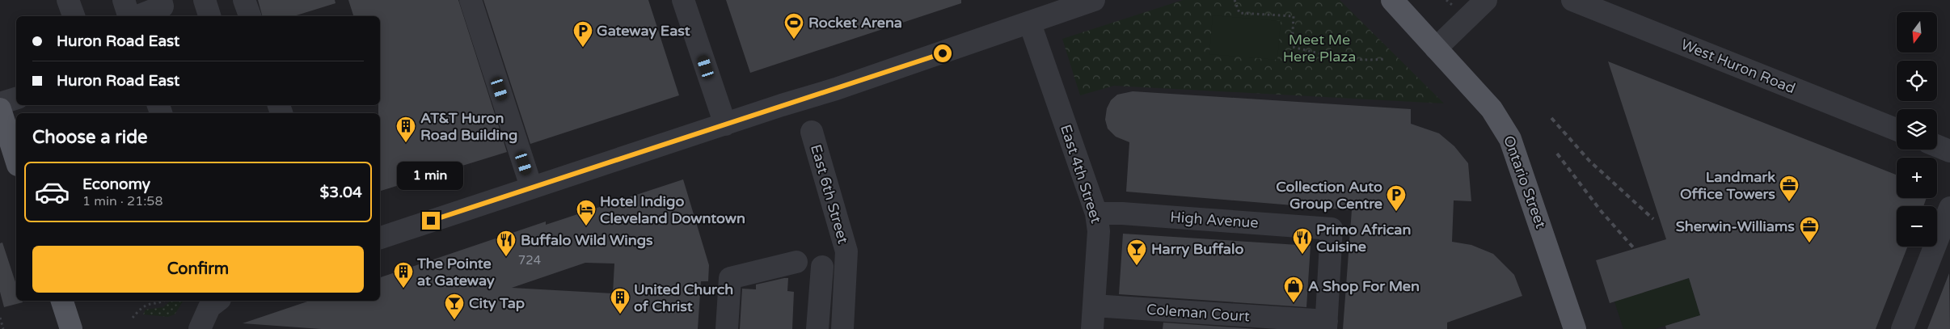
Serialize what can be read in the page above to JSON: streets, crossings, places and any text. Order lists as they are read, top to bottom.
{
  "streets": {
    "main road": ["Ontario Street"],
    "street": [
      "West Huron Road",
      "East 4th Street",
      "East 6th Street",
      "High Avenue",
      "Coleman Court"
    ]
  },
  "crossings": [
    ["East 4th Street", "High Avenue"],
    ["East 4th Street", "Coleman Court"],
    ["High Avenue", "Coleman Court"]
  ],
  "parks": ["Meet Me Here Plaza"],
  "places": {
    "sports": ["Rocket Arena"],
    "parking": ["Gateway East", "Collection Auto Group Centre"],
    "building": ["AT&T Huron Road Building", "The Pointe at Gateway", "United Church of Christ"],
    "office": ["Landmark Office Towers", "Sherwin-Williams"],
    "hotel": ["Hotel Indigo Cleveland Downtown"],
    "restaurant": ["Primo African Cuisine", "Buffalo Wild Wings"],
    "bar": ["Harry Buffalo", "City Tap"],
    "shop": ["A Shop For Men"]
  },
  "house_numbers": ["724"],
  "north": "bottom",
  "page": {
    "map_buttons": ["+", "−"],
    "banner": ["Huron Road East", "Huron Road East"],
    "heading": "Choose a ride",
    "bubble": "1 min",
    "list": [
      {
        "name": "Economy",
        "note": "1 min · 21:58",
        "value": "$3.04"
      }
    ],
    "buttons": "Confirm"
  }
}
